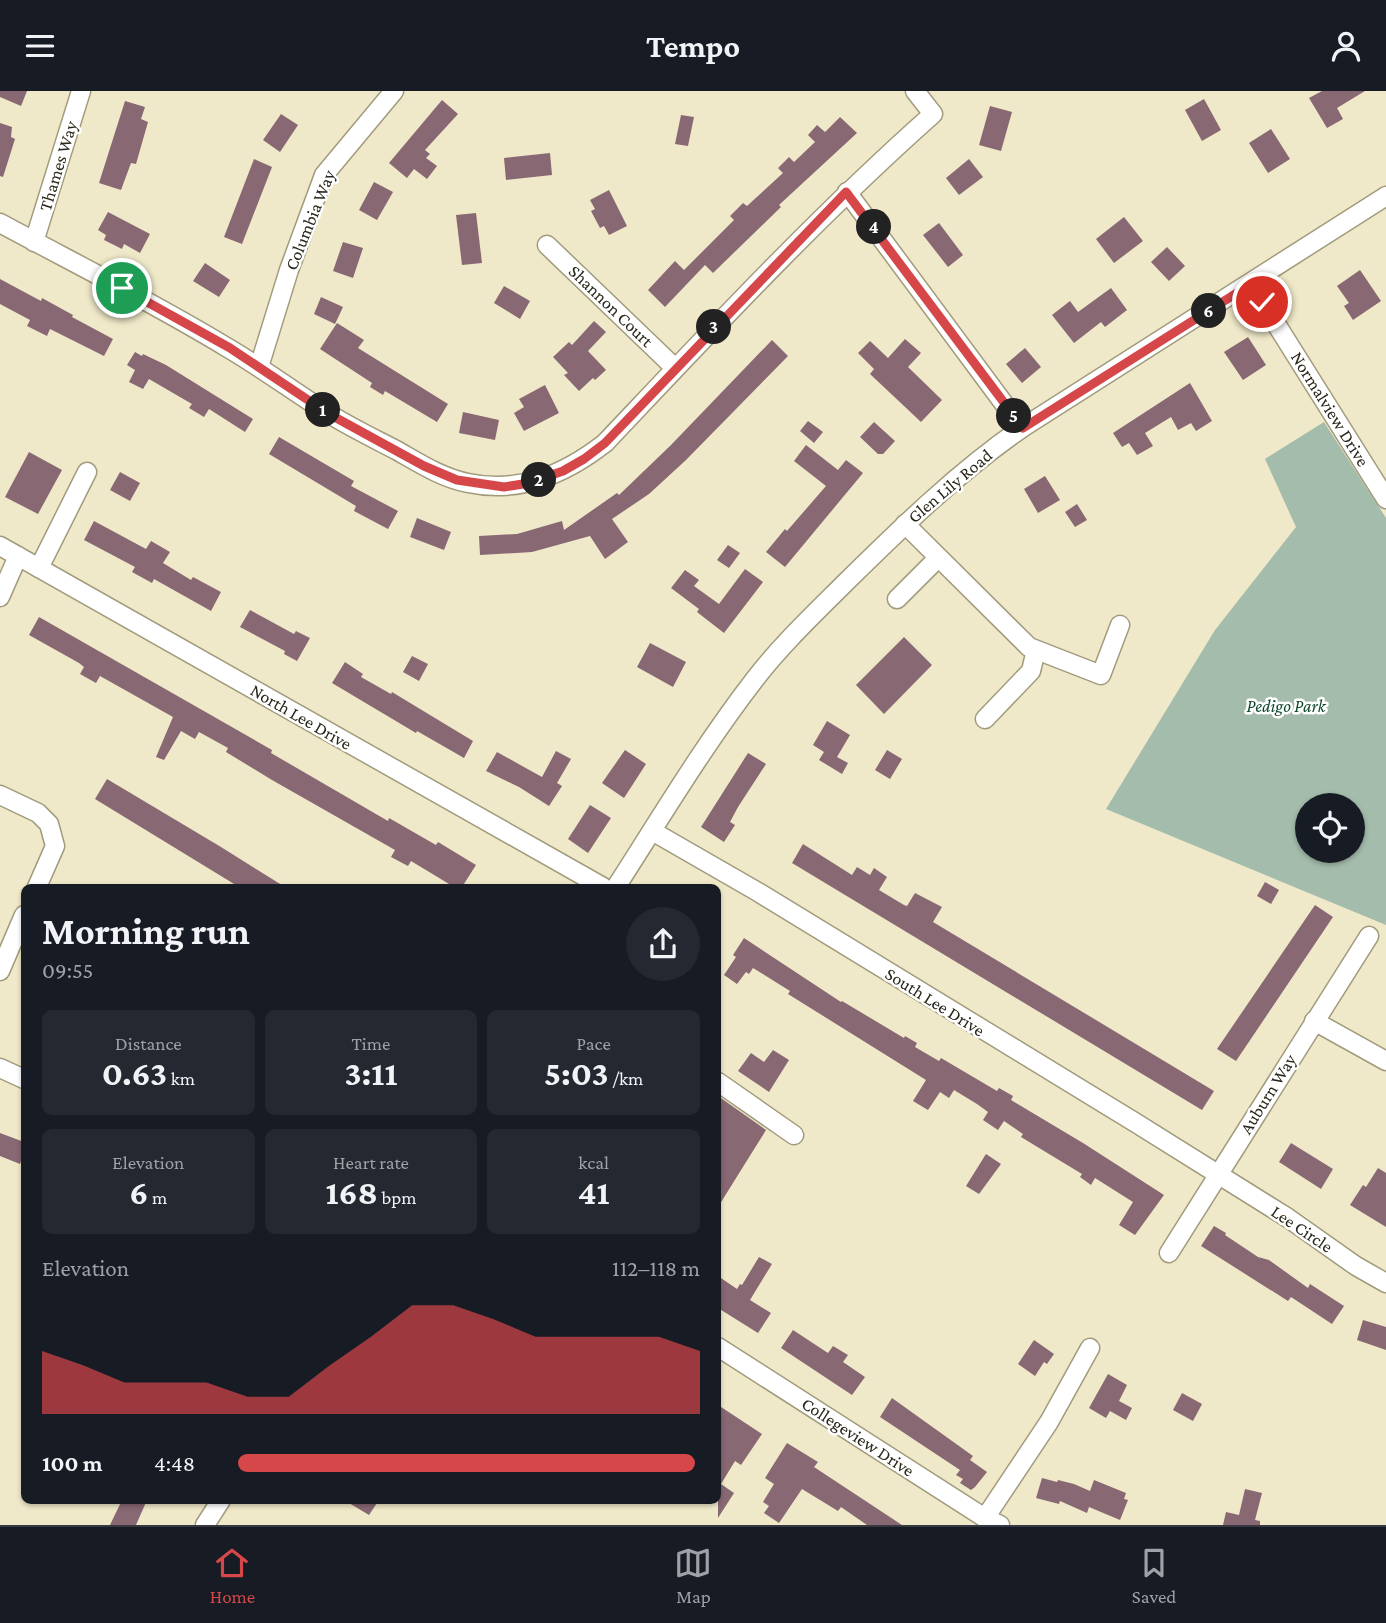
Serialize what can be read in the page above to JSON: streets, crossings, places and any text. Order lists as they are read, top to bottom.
{
  "streets": {
    "street": [
      "Thames Way",
      "Columbia Way",
      "Shannon Court",
      "Normalview Drive",
      "Glen Lily Road",
      "North Lee Drive",
      "South Lee Drive",
      "Auburn Way",
      "Lee Circle",
      "Collegeview Drive"
    ]
  },
  "crossings": [
    ["Normalview Drive", "Glen Lily Road"],
    ["Glen Lily Road", "South Lee Drive"],
    ["South Lee Drive", "Auburn Way"],
    ["South Lee Drive", "Lee Circle"],
    ["Auburn Way", "Lee Circle"]
  ],
  "parks": ["Pedigo Park"],
  "page": {
    "header": "Tempo",
    "pins": [
      "4",
      "6",
      "3",
      "1",
      "5",
      "2"
    ],
    "heading": ["Morning run", "09:55"],
    "stats": [
      ["Distance", "0.63 km"],
      ["Time", "3:11"],
      ["Pace", "5:03 /km"],
      ["Elevation", "6 m"],
      ["Heart rate", "168 bpm"],
      ["kcal", "41"]
    ],
    "chart": ["Elevation", "112–118 m"],
    "list": [
      {
        "name": "100 m",
        "note": "4:48"
      }
    ],
    "tabs": ["Home", "Map", "Saved"]
  }
}
